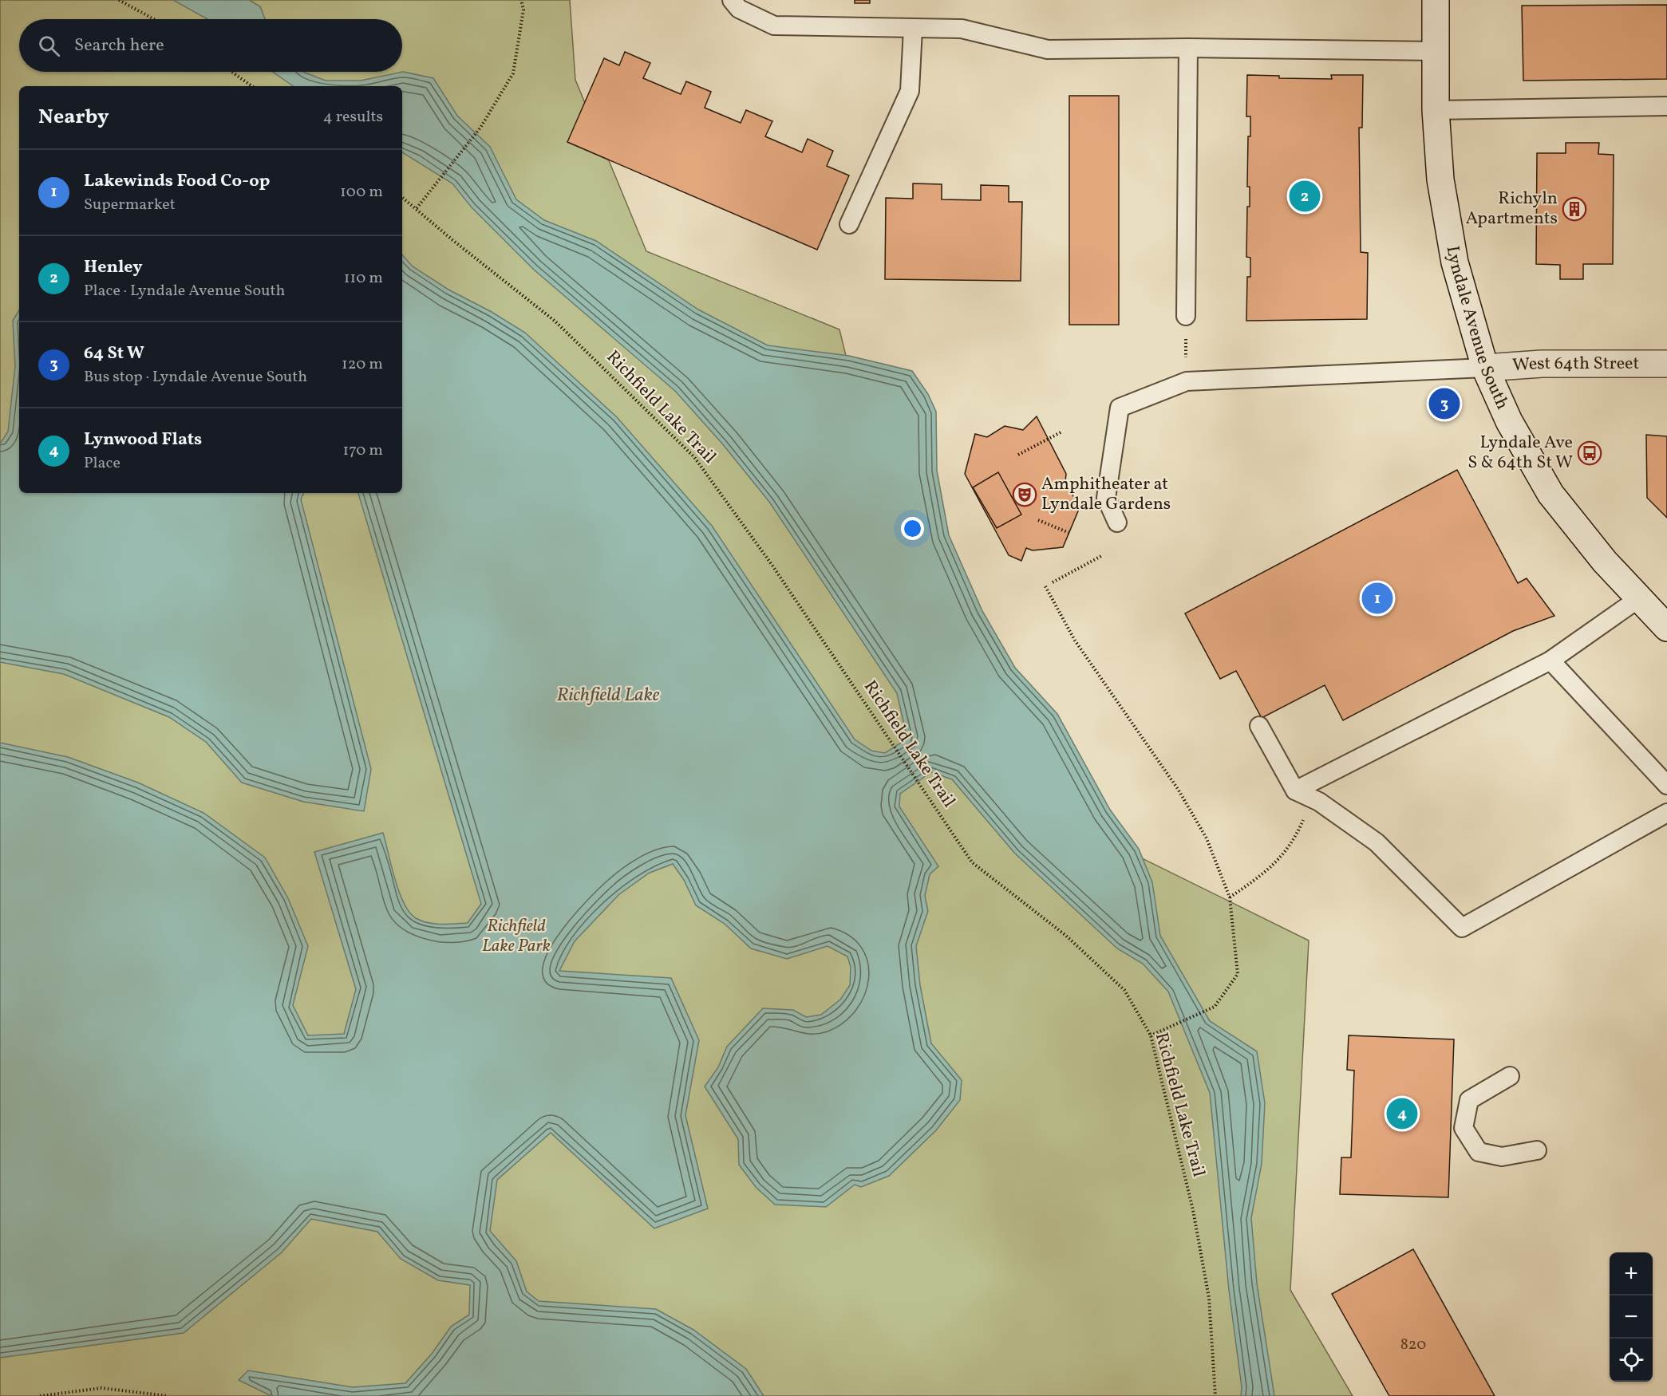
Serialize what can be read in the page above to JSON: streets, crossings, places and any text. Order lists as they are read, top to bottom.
{
  "streets": {
    "main road": ["Lyndale Avenue South", "West 64th Street"],
    "path": ["Richfield Lake Trail"]
  },
  "crossings": [
    ["Lyndale Avenue South", "West 64th Street"]
  ],
  "water": ["Richfield Lake"],
  "parks": ["Richfield Lake Park"],
  "places": {
    "building": ["Richyln Apartments"],
    "bus stop": ["Lyndale Ave S & 64th St W"],
    "theatre": ["Amphitheater at Lyndale Gardens"]
  },
  "house_numbers": ["820"],
  "page": {
    "search": "Search here",
    "heading": ["Nearby", "4 results"],
    "list": [
      {
        "mark": "1",
        "name": "Lakewinds Food Co-op",
        "note": "Supermarket",
        "value": "100 m"
      },
      {
        "mark": "2",
        "name": "Henley",
        "note": "Place · Lyndale Avenue South",
        "value": "110 m"
      },
      {
        "mark": "3",
        "name": "64 St W",
        "note": "Bus stop · Lyndale Avenue South",
        "value": "120 m"
      },
      {
        "mark": "4",
        "name": "Lynwood Flats",
        "note": "Place",
        "value": "170 m"
      }
    ],
    "pins": [
      "2",
      "3",
      "1",
      "4"
    ],
    "map_buttons": ["+", "−"]
  }
}
